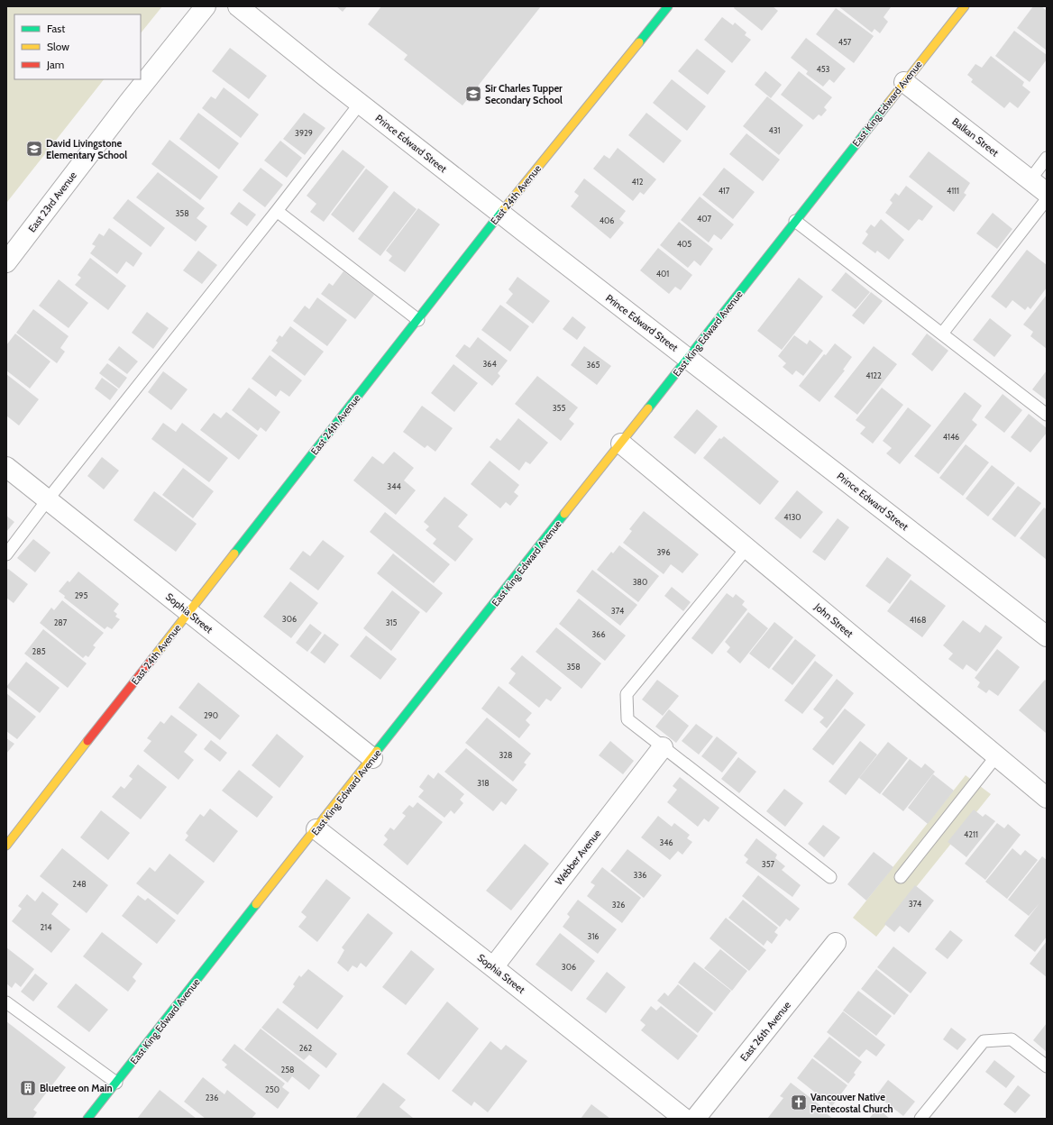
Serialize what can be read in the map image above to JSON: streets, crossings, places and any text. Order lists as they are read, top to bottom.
{
  "streets": {
    "main road": ["East King Edward Avenue", "East 24th Avenue"],
    "street": [
      "Balkan Street",
      "Prince Edward Street",
      "East 23rd Avenue",
      "Sophia Street",
      "John Street",
      "Webber Avenue",
      "East 26th Avenue"
    ]
  },
  "crossings": [
    ["East King Edward Avenue", "Balkan Street"],
    ["East King Edward Avenue", "Prince Edward Street"],
    ["East King Edward Avenue", "Sophia Street"],
    ["East King Edward Avenue", "John Street"],
    ["Prince Edward Street", "East 24th Avenue"],
    ["East 24th Avenue", "Sophia Street"],
    ["Sophia Street", "Webber Avenue"]
  ],
  "places": {
    "school or university": ["Sir Charles Tupper Secondary School", "David Livingstone Elementary School"],
    "building": ["Bluetree on Main"],
    "church": ["Vancouver Native Pentecostal Church"]
  },
  "house_numbers": [
    "457",
    "453",
    "431",
    "3929",
    "412",
    "417",
    "4111",
    "358",
    "407",
    "406",
    "405",
    "401",
    "364",
    "365",
    "4122",
    "355",
    "4146",
    "344",
    "4130",
    "396",
    "380",
    "295",
    "374",
    "306",
    "4168",
    "287",
    "315",
    "366",
    "285",
    "358",
    "290",
    "328",
    "318",
    "4211",
    "346",
    "357",
    "336",
    "248",
    "374",
    "326",
    "214",
    "316",
    "306",
    "262",
    "258",
    "250",
    "236"
  ],
  "legend": ["Fast", "Slow", "Jam"]
}
